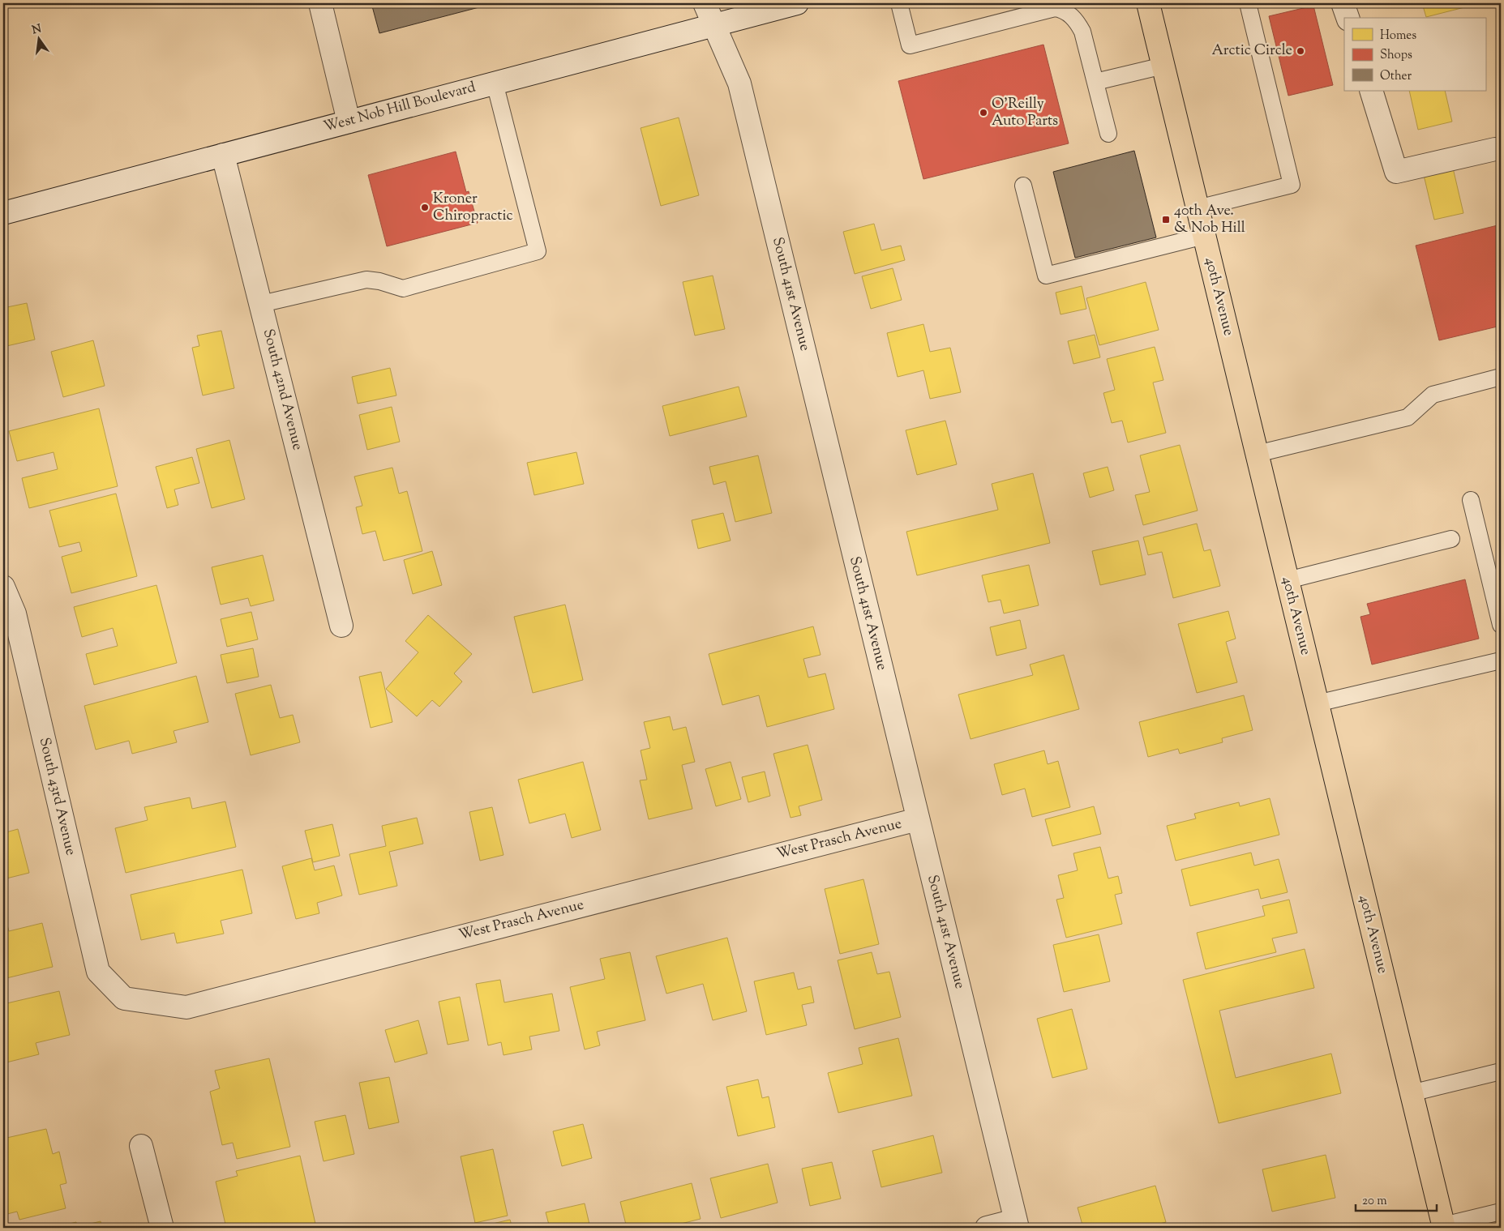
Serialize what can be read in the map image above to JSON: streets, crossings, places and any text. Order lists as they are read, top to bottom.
{
  "streets": {
    "main road": ["40th Avenue"],
    "street": [
      "West Nob Hill Boulevard",
      "South 41st Avenue",
      "South 42nd Avenue",
      "South 43rd Avenue",
      "West Prasch Avenue"
    ]
  },
  "crossings": [
    ["West Nob Hill Boulevard", "South 41st Avenue"],
    ["West Nob Hill Boulevard", "South 42nd Avenue"],
    ["South 41st Avenue", "West Prasch Avenue"],
    ["South 43rd Avenue", "West Prasch Avenue"]
  ],
  "places": {
    "other": ["Arctic Circle", "O'Reilly Auto Parts", "Kroner Chiropractic"],
    "transit": ["40th Ave. & Nob Hill"]
  },
  "legend": ["Homes", "Shops", "Other"],
  "scale_bar": "20 m",
  "north": "top"
}
